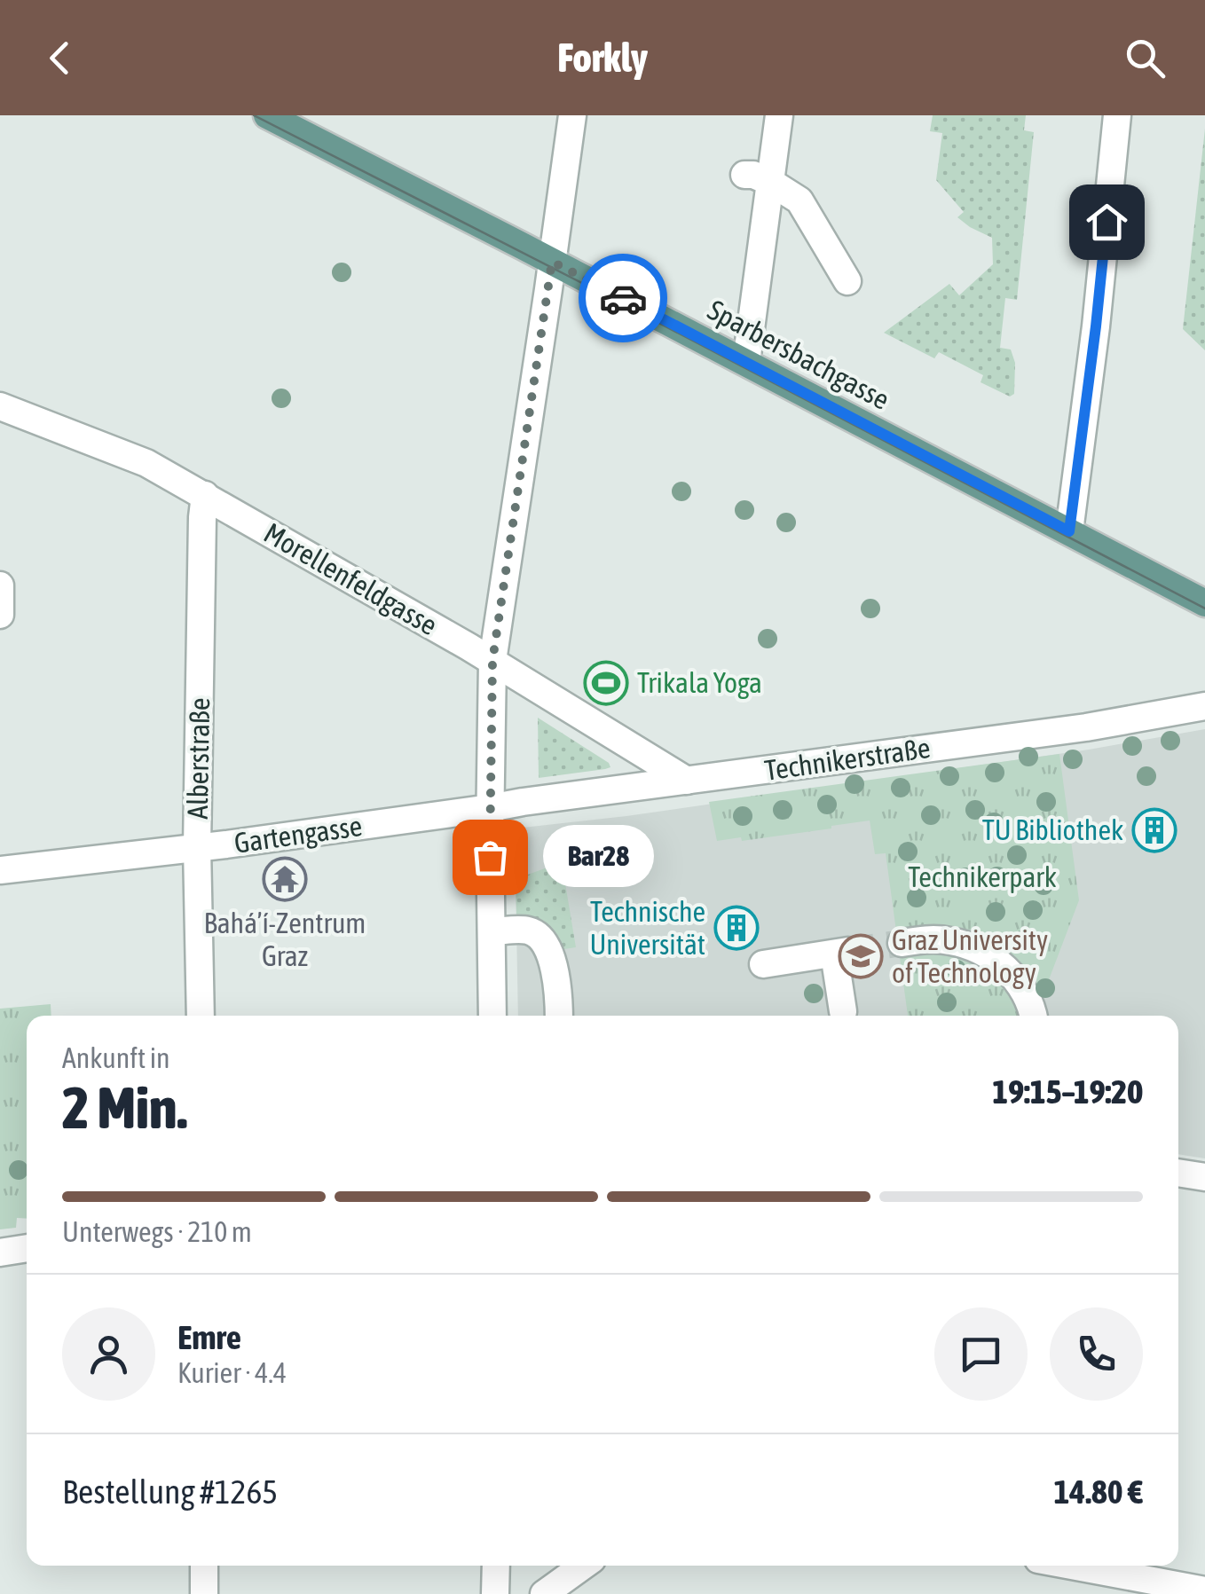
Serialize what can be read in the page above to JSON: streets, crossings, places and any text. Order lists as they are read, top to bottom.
{
  "streets": {
    "main road": ["Sparbersbachgasse"],
    "street": [
      "Morellenfeldgasse",
      "Alberstraße",
      "Technikerstraße",
      "Gartengasse"
    ]
  },
  "crossings": [
    ["Morellenfeldgasse", "Alberstraße"],
    ["Morellenfeldgasse", "Technikerstraße"],
    ["Alberstraße", "Gartengasse"],
    ["Technikerstraße", "Gartengasse"]
  ],
  "parks": ["Technikerpark"],
  "places": {
    "sports": ["Trikala Yoga"],
    "building": ["TU Bibliothek", "Technische Universität"],
    "other": ["Bar28"],
    "temple": ["Bahá’í-Zentrum Graz"],
    "school or university": ["Graz University of Technology"]
  },
  "page": {
    "header": "Forkly",
    "bubble": "Bar28",
    "heading": ["2 Min.", "Ankunft in", "19:15–19:20"],
    "panel": [
      "Emre",
      "Kurier · 4.4",
      "Bestellung #1265",
      "14.80 €"
    ],
    "bar": "Unterwegs · 210 m"
  }
}
